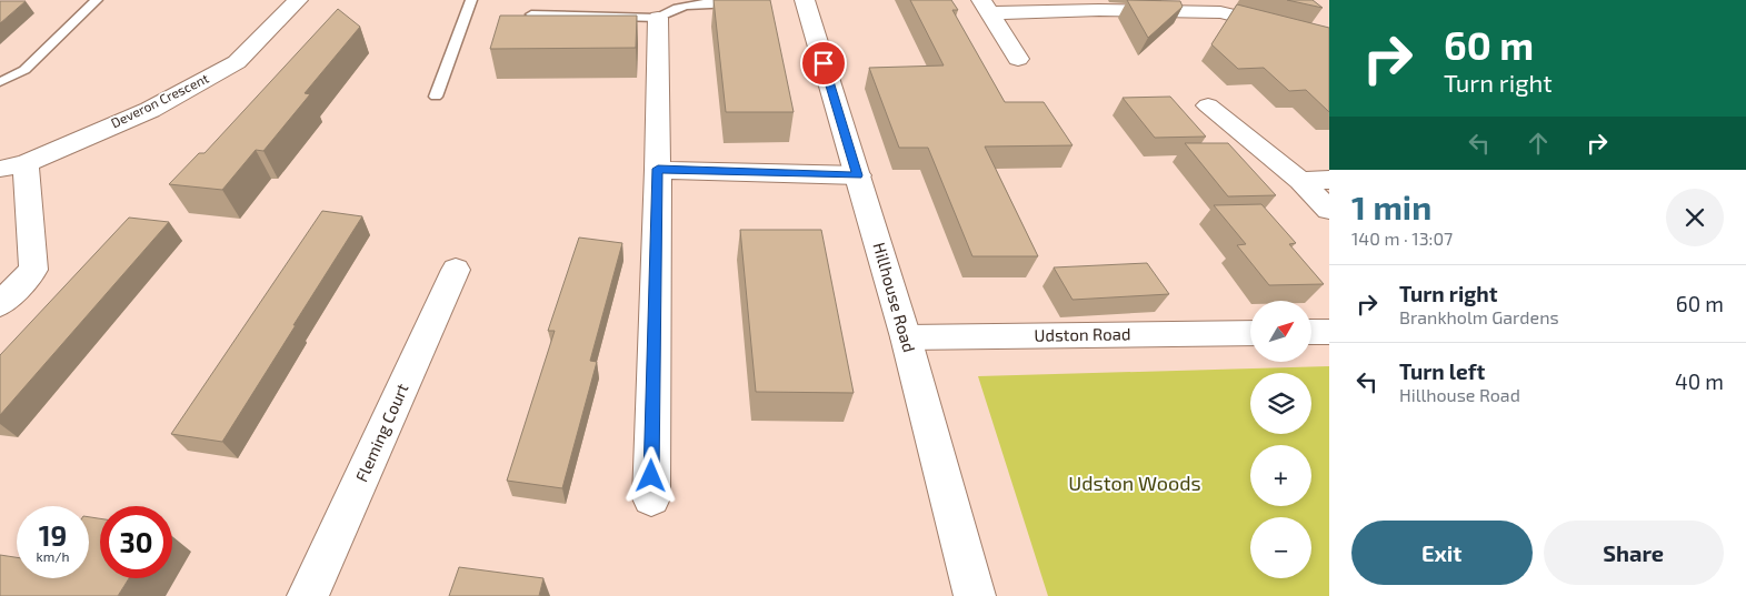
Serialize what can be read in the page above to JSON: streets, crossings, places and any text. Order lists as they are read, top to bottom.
{
  "streets": {
    "street": [
      "Deveron Crescent",
      "Hillhouse Road",
      "Udston Road",
      "Fleming Court"
    ]
  },
  "crossings": [
    ["Hillhouse Road", "Udston Road"]
  ],
  "parks": ["Udston Woods"],
  "north": "top right",
  "page": {
    "turn": ["60 m", "Turn right"],
    "heading": ["1 min", "140 m · 13:07"],
    "list": [
      {
        "name": "Turn right",
        "note": "Brankholm Gardens",
        "value": "60 m"
      },
      {
        "name": "Turn left",
        "note": "Hillhouse Road",
        "value": "40 m"
      }
    ],
    "map_buttons": ["+", "−"],
    "speed": "19 km/h",
    "limit": "30",
    "buttons": ["Exit", "Share"]
  }
}
